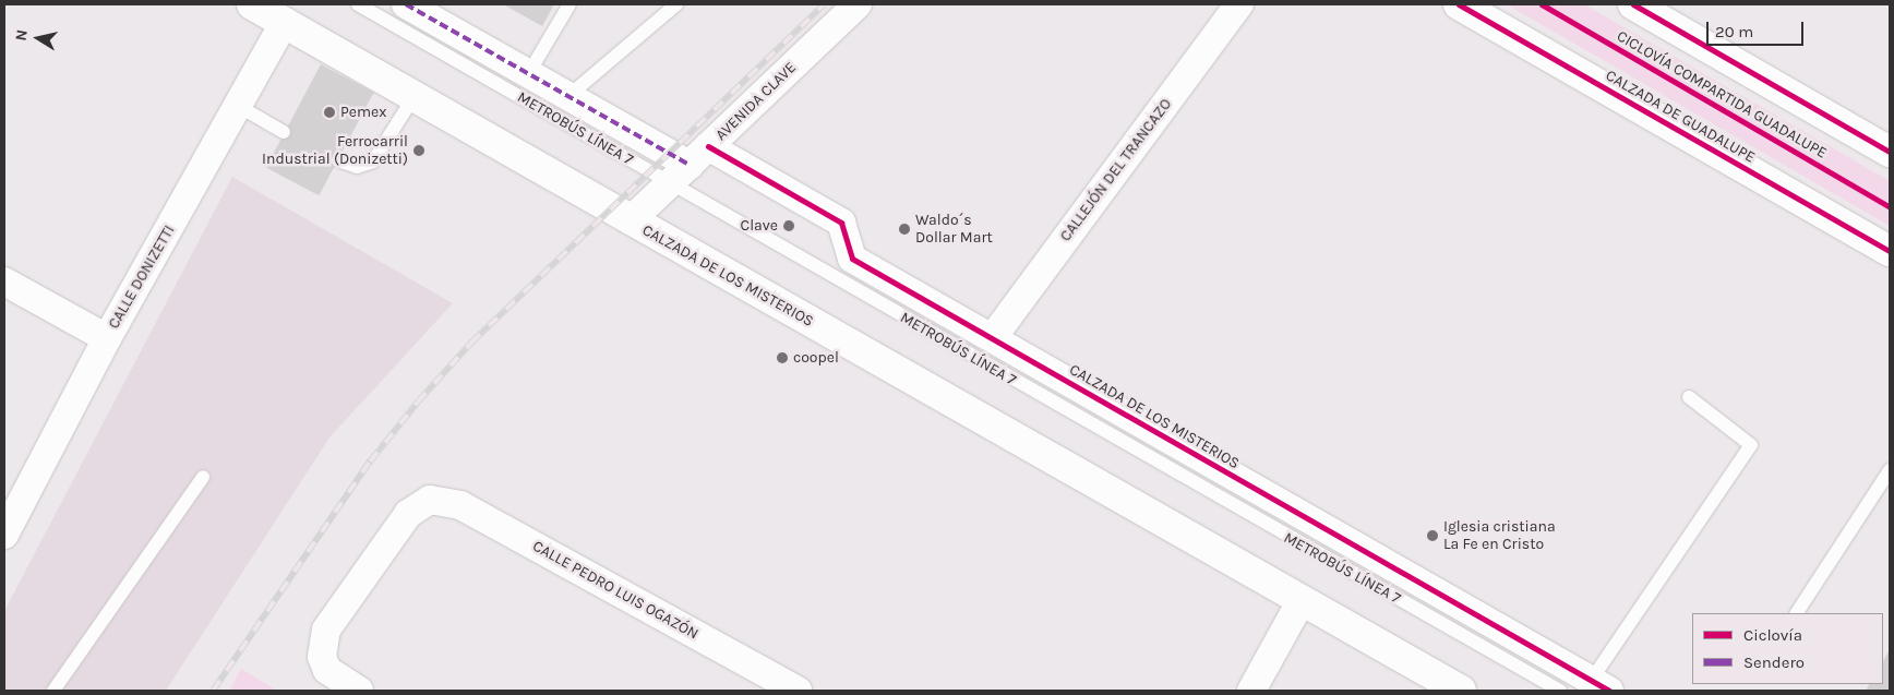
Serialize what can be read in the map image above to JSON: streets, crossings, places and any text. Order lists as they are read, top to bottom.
{
  "streets": {
    "main road": ["CALZADA DE GUADALUPE", "CALZADA DE LOS MISTERIOS"],
    "street": [
      "AVENIDA CLAVE",
      "CALLEJÓN DEL TRANCAZO",
      "CALLE DONIZETTI",
      "CALLE PEDRO LUIS OGAZÓN"
    ],
    "lane": ["METROBÚS LÍNEA 7"],
    "cycle path": ["CICLOVÍA COMPARTIDA GUADALUPE"]
  },
  "crossings": [
    ["AVENIDA CLAVE", "METROBÚS LÍNEA 7"],
    ["AVENIDA CLAVE", "CALZADA DE LOS MISTERIOS"],
    ["CALLEJÓN DEL TRANCAZO", "CALZADA DE LOS MISTERIOS"],
    ["CALZADA DE LOS MISTERIOS", "CALLE DONIZETTI"]
  ],
  "places": [
    "Pemex",
    "Ferrocarril Industrial (Donizetti)",
    "Clave",
    "Waldo´s Dollar Mart",
    "coopel",
    "Iglesia cristiana La Fe en Cristo"
  ],
  "legend": ["Ciclovía", "Sendero"],
  "scale_bar": "20 m",
  "north": "left"
}
